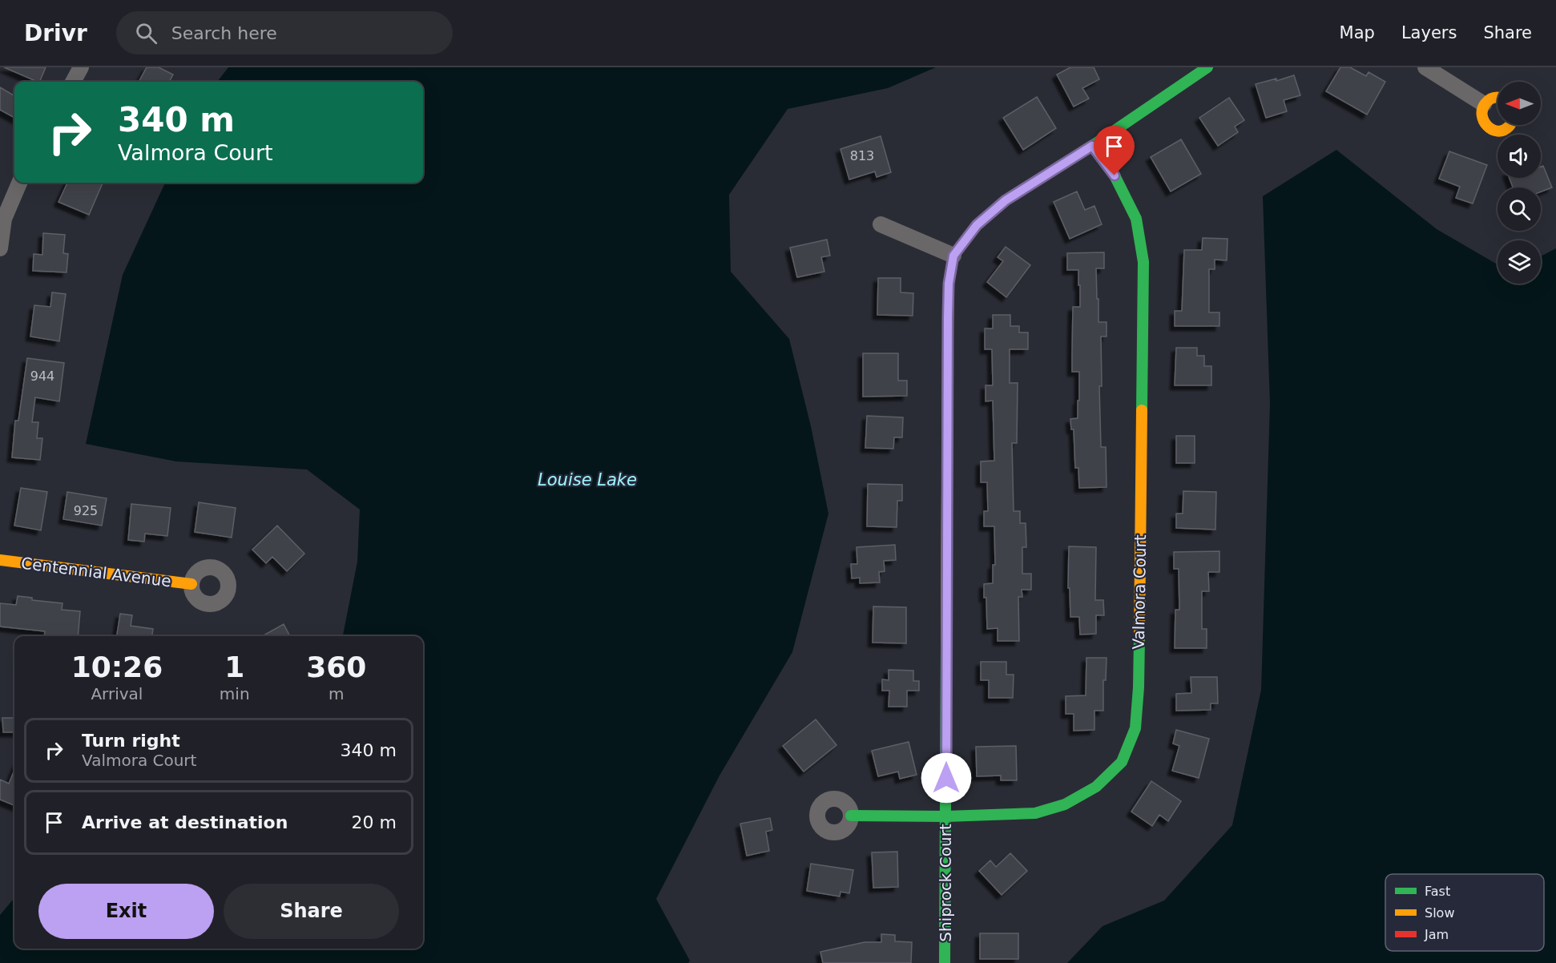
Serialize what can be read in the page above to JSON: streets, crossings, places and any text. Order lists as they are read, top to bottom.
{
  "streets": {
    "street": ["Centennial Avenue", "Valmora Court", "Shiprock Court"]
  },
  "crossings": [
    ["Valmora Court", "Shiprock Court"]
  ],
  "water": ["Louise Lake"],
  "house_numbers": ["813", "944", "925"],
  "legend": ["Fast", "Slow", "Jam"],
  "north": "left",
  "page": {
    "header": "Drivr",
    "search": "Search here",
    "nav": ["Map", "Layers", "Share"],
    "turn": ["340 m", "Valmora Court"],
    "eta": [
      "10:26",
      "Arrival",
      "1",
      "min",
      "360",
      "m"
    ],
    "list": [
      {
        "name": "Turn right",
        "note": "Valmora Court",
        "value": "340 m"
      },
      {
        "name": "Arrive at destination",
        "value": "20 m"
      }
    ],
    "buttons": ["Exit", "Share"]
  }
}
